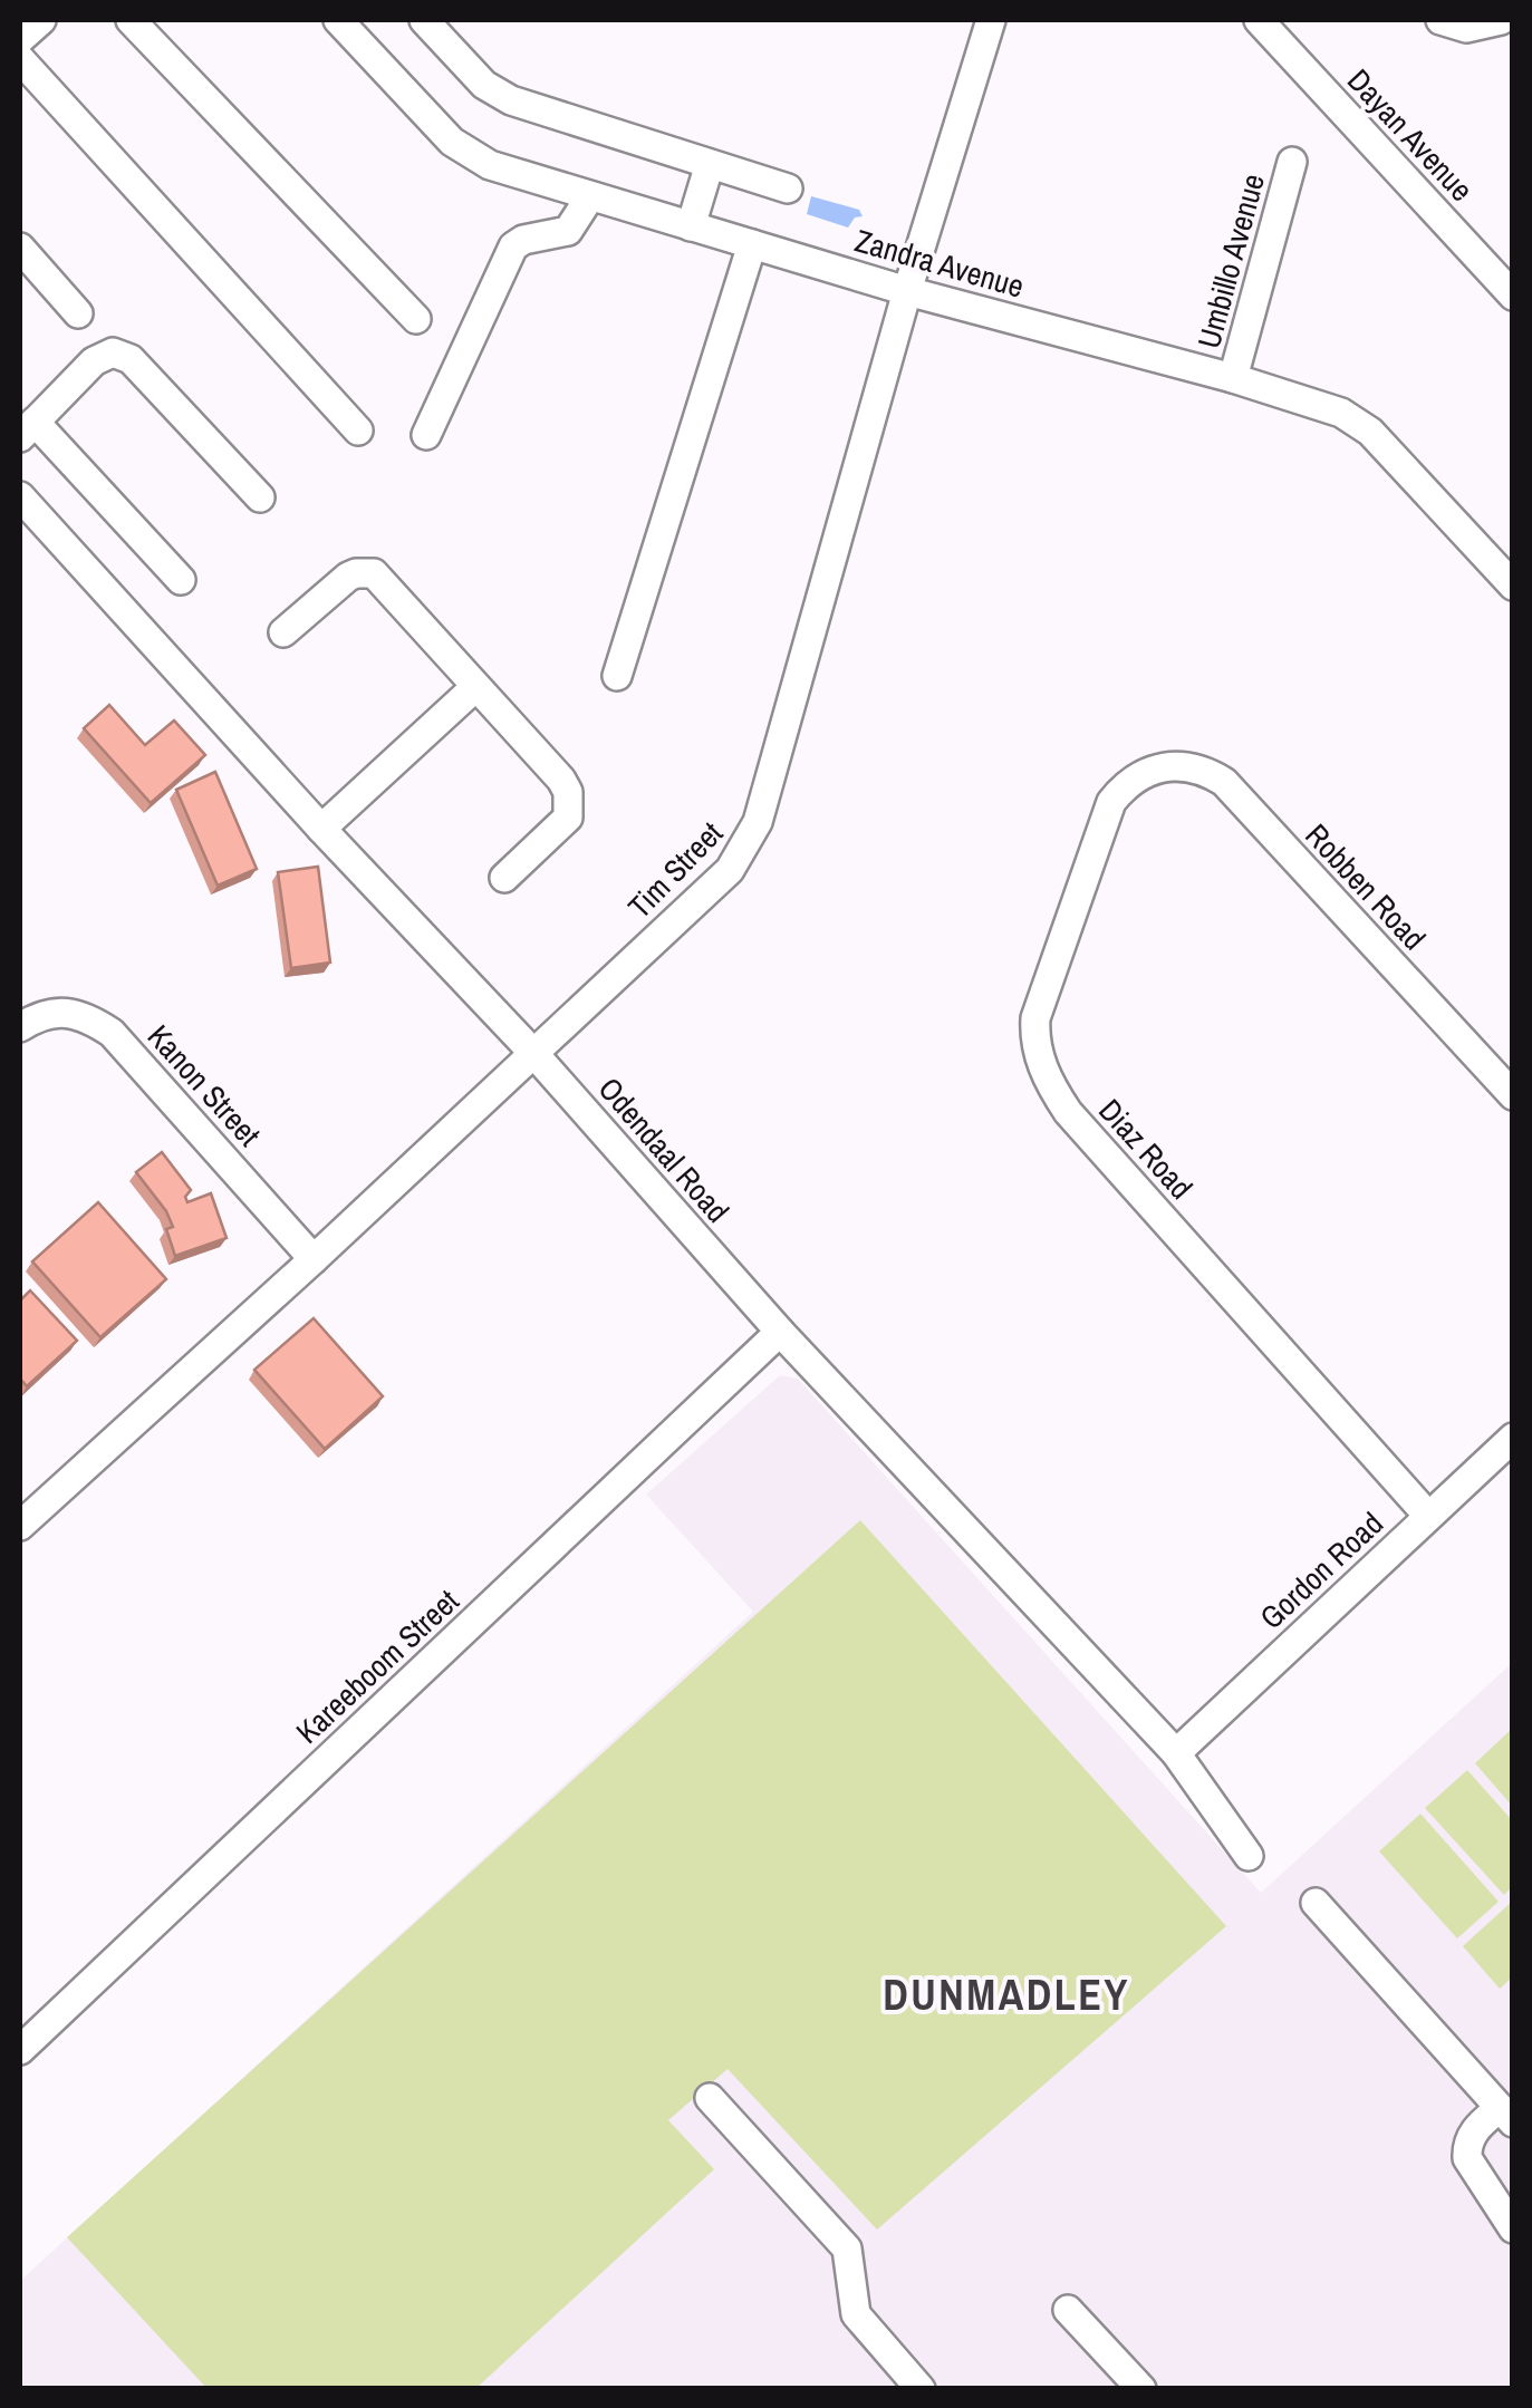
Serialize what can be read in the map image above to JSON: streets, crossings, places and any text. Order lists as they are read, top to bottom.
{
  "streets": {
    "street": [
      "Dayan Avenue",
      "Umbillo Avenue",
      "Zandra Avenue",
      "Tim Street",
      "Robben Road",
      "Kanon Street",
      "Diaz Road",
      "Odendaal Road",
      "Gordon Road",
      "Kareeboom Street"
    ]
  },
  "crossings": [
    ["Umbillo Avenue", "Zandra Avenue"],
    ["Zandra Avenue", "Tim Street"],
    ["Tim Street", "Kanon Street"],
    ["Tim Street", "Odendaal Road"],
    ["Robben Road", "Diaz Road"],
    ["Diaz Road", "Gordon Road"],
    ["Odendaal Road", "Gordon Road"],
    ["Odendaal Road", "Kareeboom Street"]
  ],
  "districts": ["DUNMADLEY"]
}
